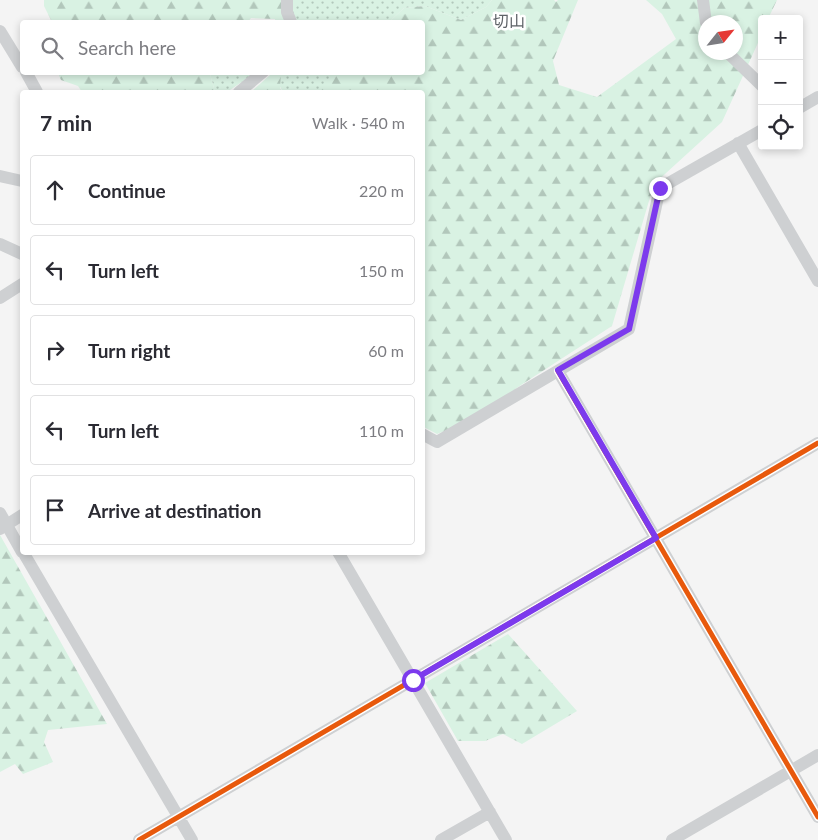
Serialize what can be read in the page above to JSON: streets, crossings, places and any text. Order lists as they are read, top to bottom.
{
  "districts": ["切山"],
  "north": "top right",
  "page": {
    "map_buttons": ["+", "−"],
    "search": "Search here",
    "heading": ["7 min", "Walk · 540 m"],
    "list": [
      ["Continue", "220 m"],
      ["Turn left", "150 m"],
      ["Turn right", "60 m"],
      ["Turn left", "110 m"],
      "Arrive at destination"
    ]
  }
}
